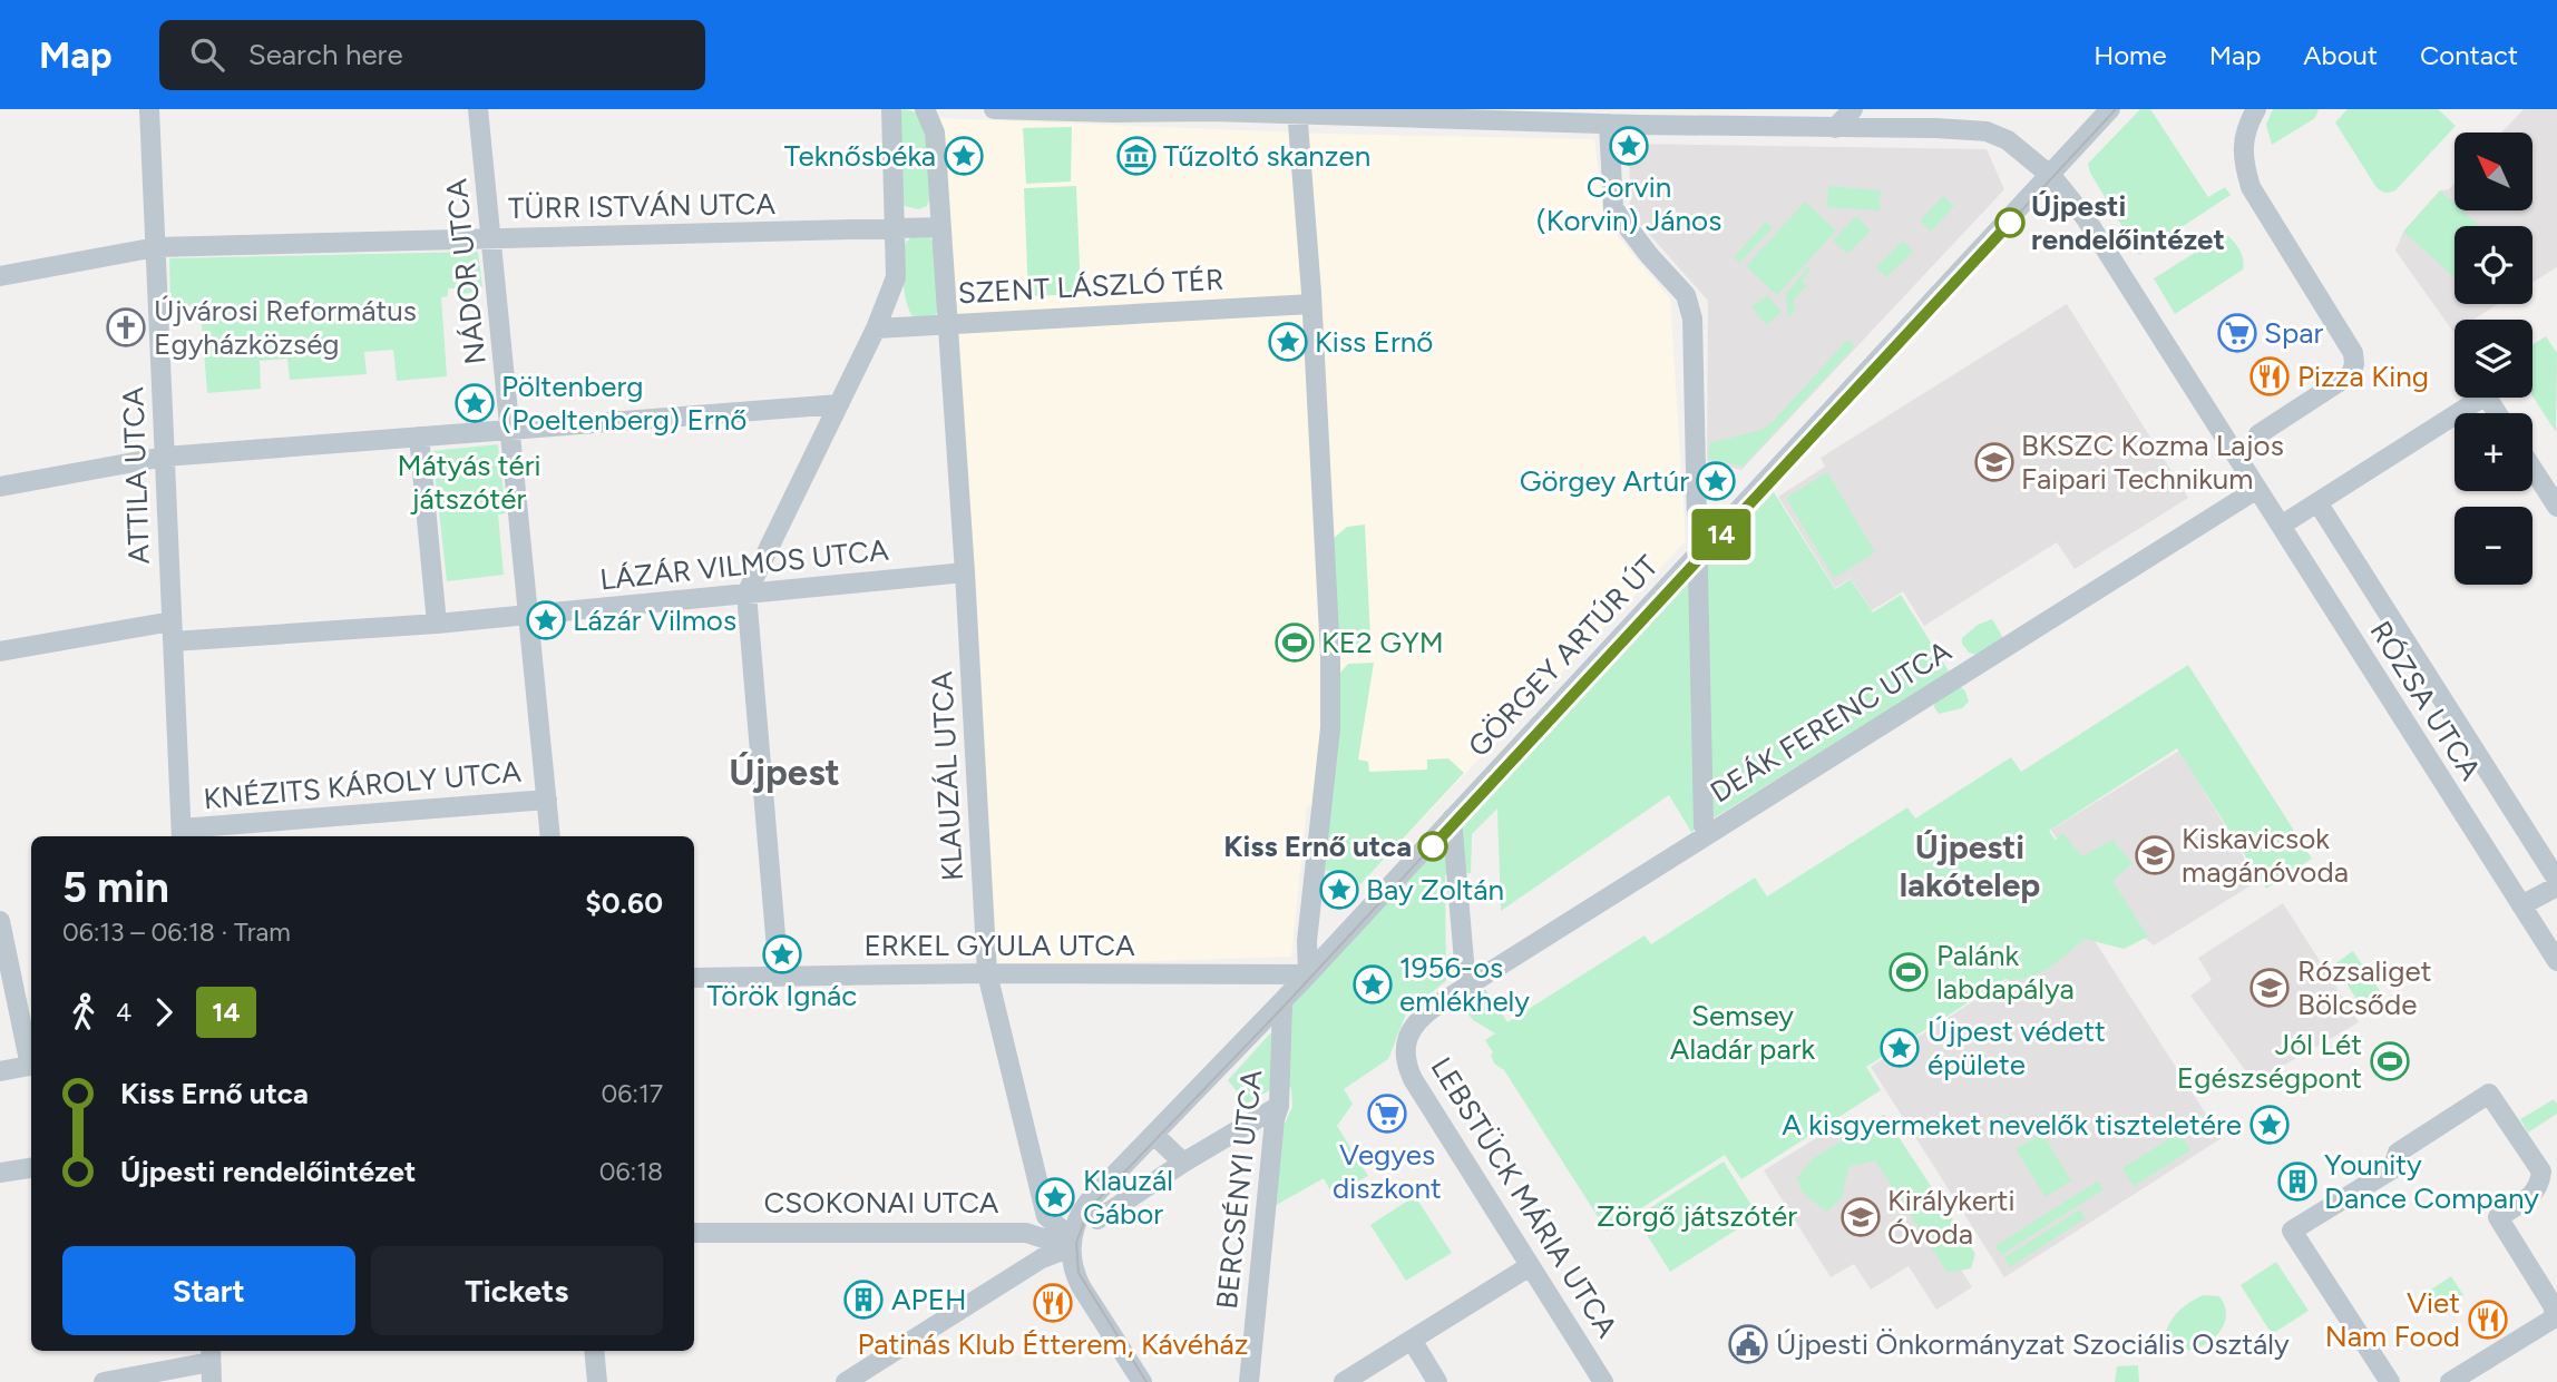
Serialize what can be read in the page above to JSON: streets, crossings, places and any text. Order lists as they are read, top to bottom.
{
  "streets": {
    "street": [
      "TÜRR ISTVÁN UTCA",
      "NÁDOR UTCA",
      "SZENT LÁSZLÓ TÉR",
      "ATTILA UTCA",
      "LÁZÁR VILMOS UTCA",
      "GÖRGEY ARTÚR ÚT",
      "RÓZSA UTCA",
      "DEÁK FERENC UTCA",
      "KLAUZÁL UTCA",
      "KNÉZITS KÁROLY UTCA",
      "ERKEL GYULA UTCA",
      "BERCSÉNYI UTCA",
      "LEBSTÜCK MÁRIA UTCA",
      "CSOKONAI UTCA"
    ]
  },
  "crossings": [
    ["TÜRR ISTVÁN UTCA", "NÁDOR UTCA"],
    ["TÜRR ISTVÁN UTCA", "SZENT LÁSZLÓ TÉR"],
    ["TÜRR ISTVÁN UTCA", "ATTILA UTCA"],
    ["NÁDOR UTCA", "LÁZÁR VILMOS UTCA"],
    ["SZENT LÁSZLÓ TÉR", "KLAUZÁL UTCA"],
    ["ATTILA UTCA", "KNÉZITS KÁROLY UTCA"],
    ["LÁZÁR VILMOS UTCA", "KLAUZÁL UTCA"],
    ["GÖRGEY ARTÚR ÚT", "RÓZSA UTCA"],
    ["GÖRGEY ARTÚR ÚT", "ERKEL GYULA UTCA"],
    ["GÖRGEY ARTÚR ÚT", "BERCSÉNYI UTCA"],
    ["GÖRGEY ARTÚR ÚT", "CSOKONAI UTCA"],
    ["RÓZSA UTCA", "DEÁK FERENC UTCA"],
    ["DEÁK FERENC UTCA", "LEBSTÜCK MÁRIA UTCA"],
    ["KLAUZÁL UTCA", "ERKEL GYULA UTCA"]
  ],
  "districts": ["Újpest", "Újpesti lakótelep"],
  "parks": ["Mátyás téri játszótér", "Semsey Aladár park", "Zörgő játszótér"],
  "places": {
    "place": [
      "Corvin (Korvin) János",
      "Teknősbéka",
      "Kiss Ernő",
      "Pöltenberg (Poeltenberg) Ernő",
      "Görgey Artúr",
      "Lázár Vilmos",
      "Bay Zoltán",
      "Török Ignác",
      "1956-os emlékhely",
      "Újpest védett épülete",
      "A kisgyermeket nevelők tiszteletére",
      "Klauzál Gábor"
    ],
    "museum": ["Tűzoltó skanzen"],
    "other": ["Újpesti rendelőintézet", "Kiss Ernő utca"],
    "church": ["Újvárosi Református Egyházközség"],
    "supermarket": ["Spar", "Vegyes diszkont"],
    "restaurant": ["Pizza King", "Patinás Klub Étterem, Kávéház", "Viet Nam Food"],
    "school or university": [
      "BKSZC Kozma Lajos Faipari Technikum",
      "Kiskavicsok magánóvoda",
      "Rózsaliget Bölcsőde",
      "Királykerti Óvoda"
    ],
    "sports": ["KE2 GYM", "Palánk labdapálya", "Jól Lét Egészségpont"],
    "building": ["Younity Dance Company", "APEH"],
    "public building": ["Újpesti Önkormányzat Szociális Osztály"]
  },
  "lines": ["tram line 14"],
  "north": "top left",
  "page": {
    "header": "Map",
    "search": "Search here",
    "nav": [
      "Home",
      "Map",
      "About",
      "Contact"
    ],
    "on_map": "14",
    "map_buttons": ["+", "−"],
    "heading": ["5 min", "06:13 – 06:18 · Tram", "$0.60"],
    "legs": ["4", "14"],
    "list": [
      {
        "name": "Kiss Ernő utca",
        "value": "06:17"
      },
      {
        "name": "Újpesti rendelőintézet",
        "value": "06:18"
      }
    ],
    "buttons": ["Start", "Tickets"]
  }
}
